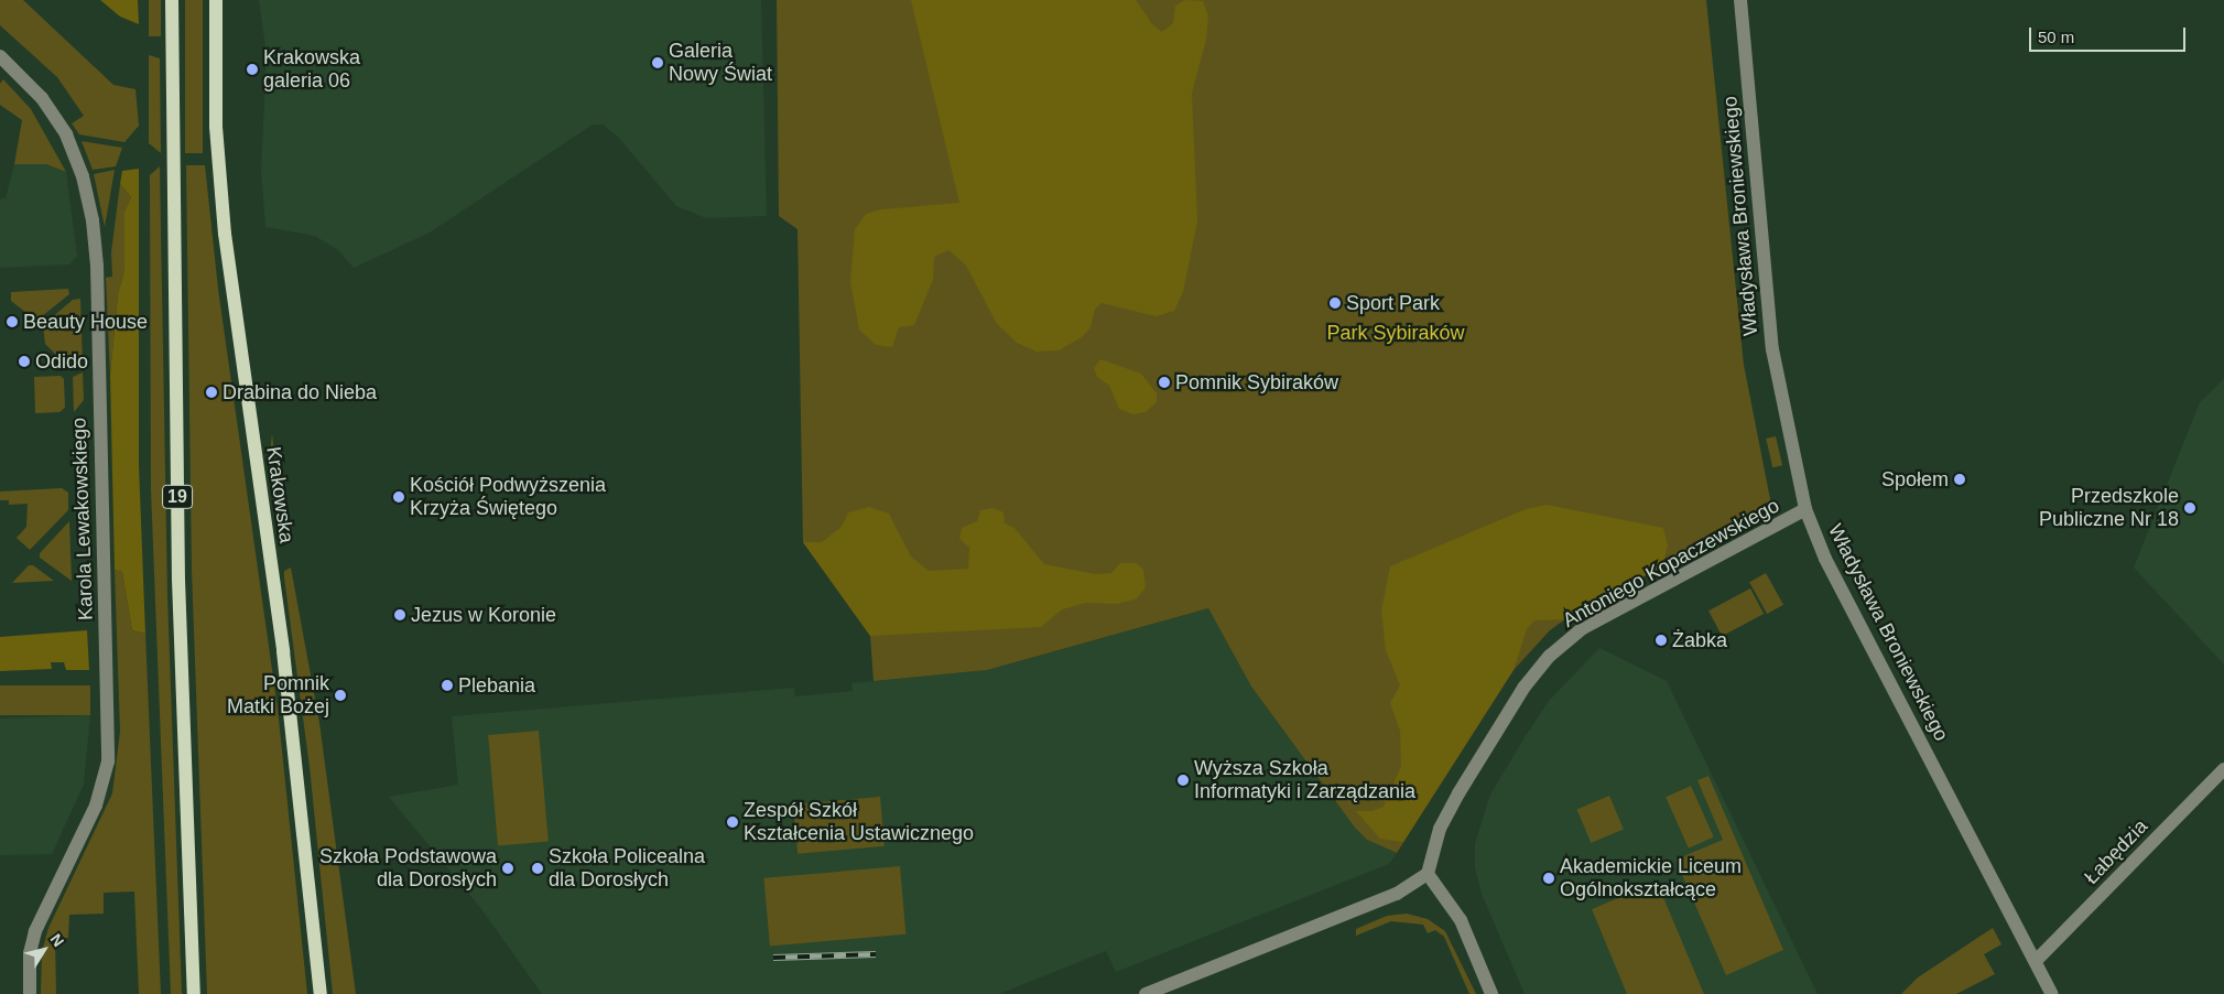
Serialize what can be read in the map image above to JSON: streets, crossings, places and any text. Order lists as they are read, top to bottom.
{
  "streets": {
    "main road": ["Krakowska", "19"],
    "street": [
      "Władysława Broniewskiego",
      "Karola Lewakowskiego",
      "Antoniego Kopaczewskiego",
      "Łabędzia"
    ]
  },
  "crossings": [
    ["Władysława Broniewskiego", "Antoniego Kopaczewskiego"],
    ["Władysława Broniewskiego", "Łabędzia"]
  ],
  "parks": ["Park Sybiraków"],
  "places": [
    "Galeria Nowy Świat",
    "Krakowska galeria 06",
    "Sport Park",
    "Beauty House",
    "Odido",
    "Pomnik Sybiraków",
    "Drabina do Nieba",
    "Społem",
    "Kościół Podwyższenia Krzyża Świętego",
    "Przedszkole Publiczne Nr 18",
    "Jezus w Koronie",
    "Żabka",
    "Plebania",
    "Pomnik Matki Bożej",
    "Wyższa Szkoła Informatyki i Zarządzania",
    "Zespół Szkół Kształcenia Ustawicznego",
    "Szkoła Podstawowa dla Dorosłych",
    "Szkoła Policealna dla Dorosłych",
    "Akademickie Liceum Ogólnokształcące"
  ],
  "scale_bar": "50 m",
  "north": "top right"
}
